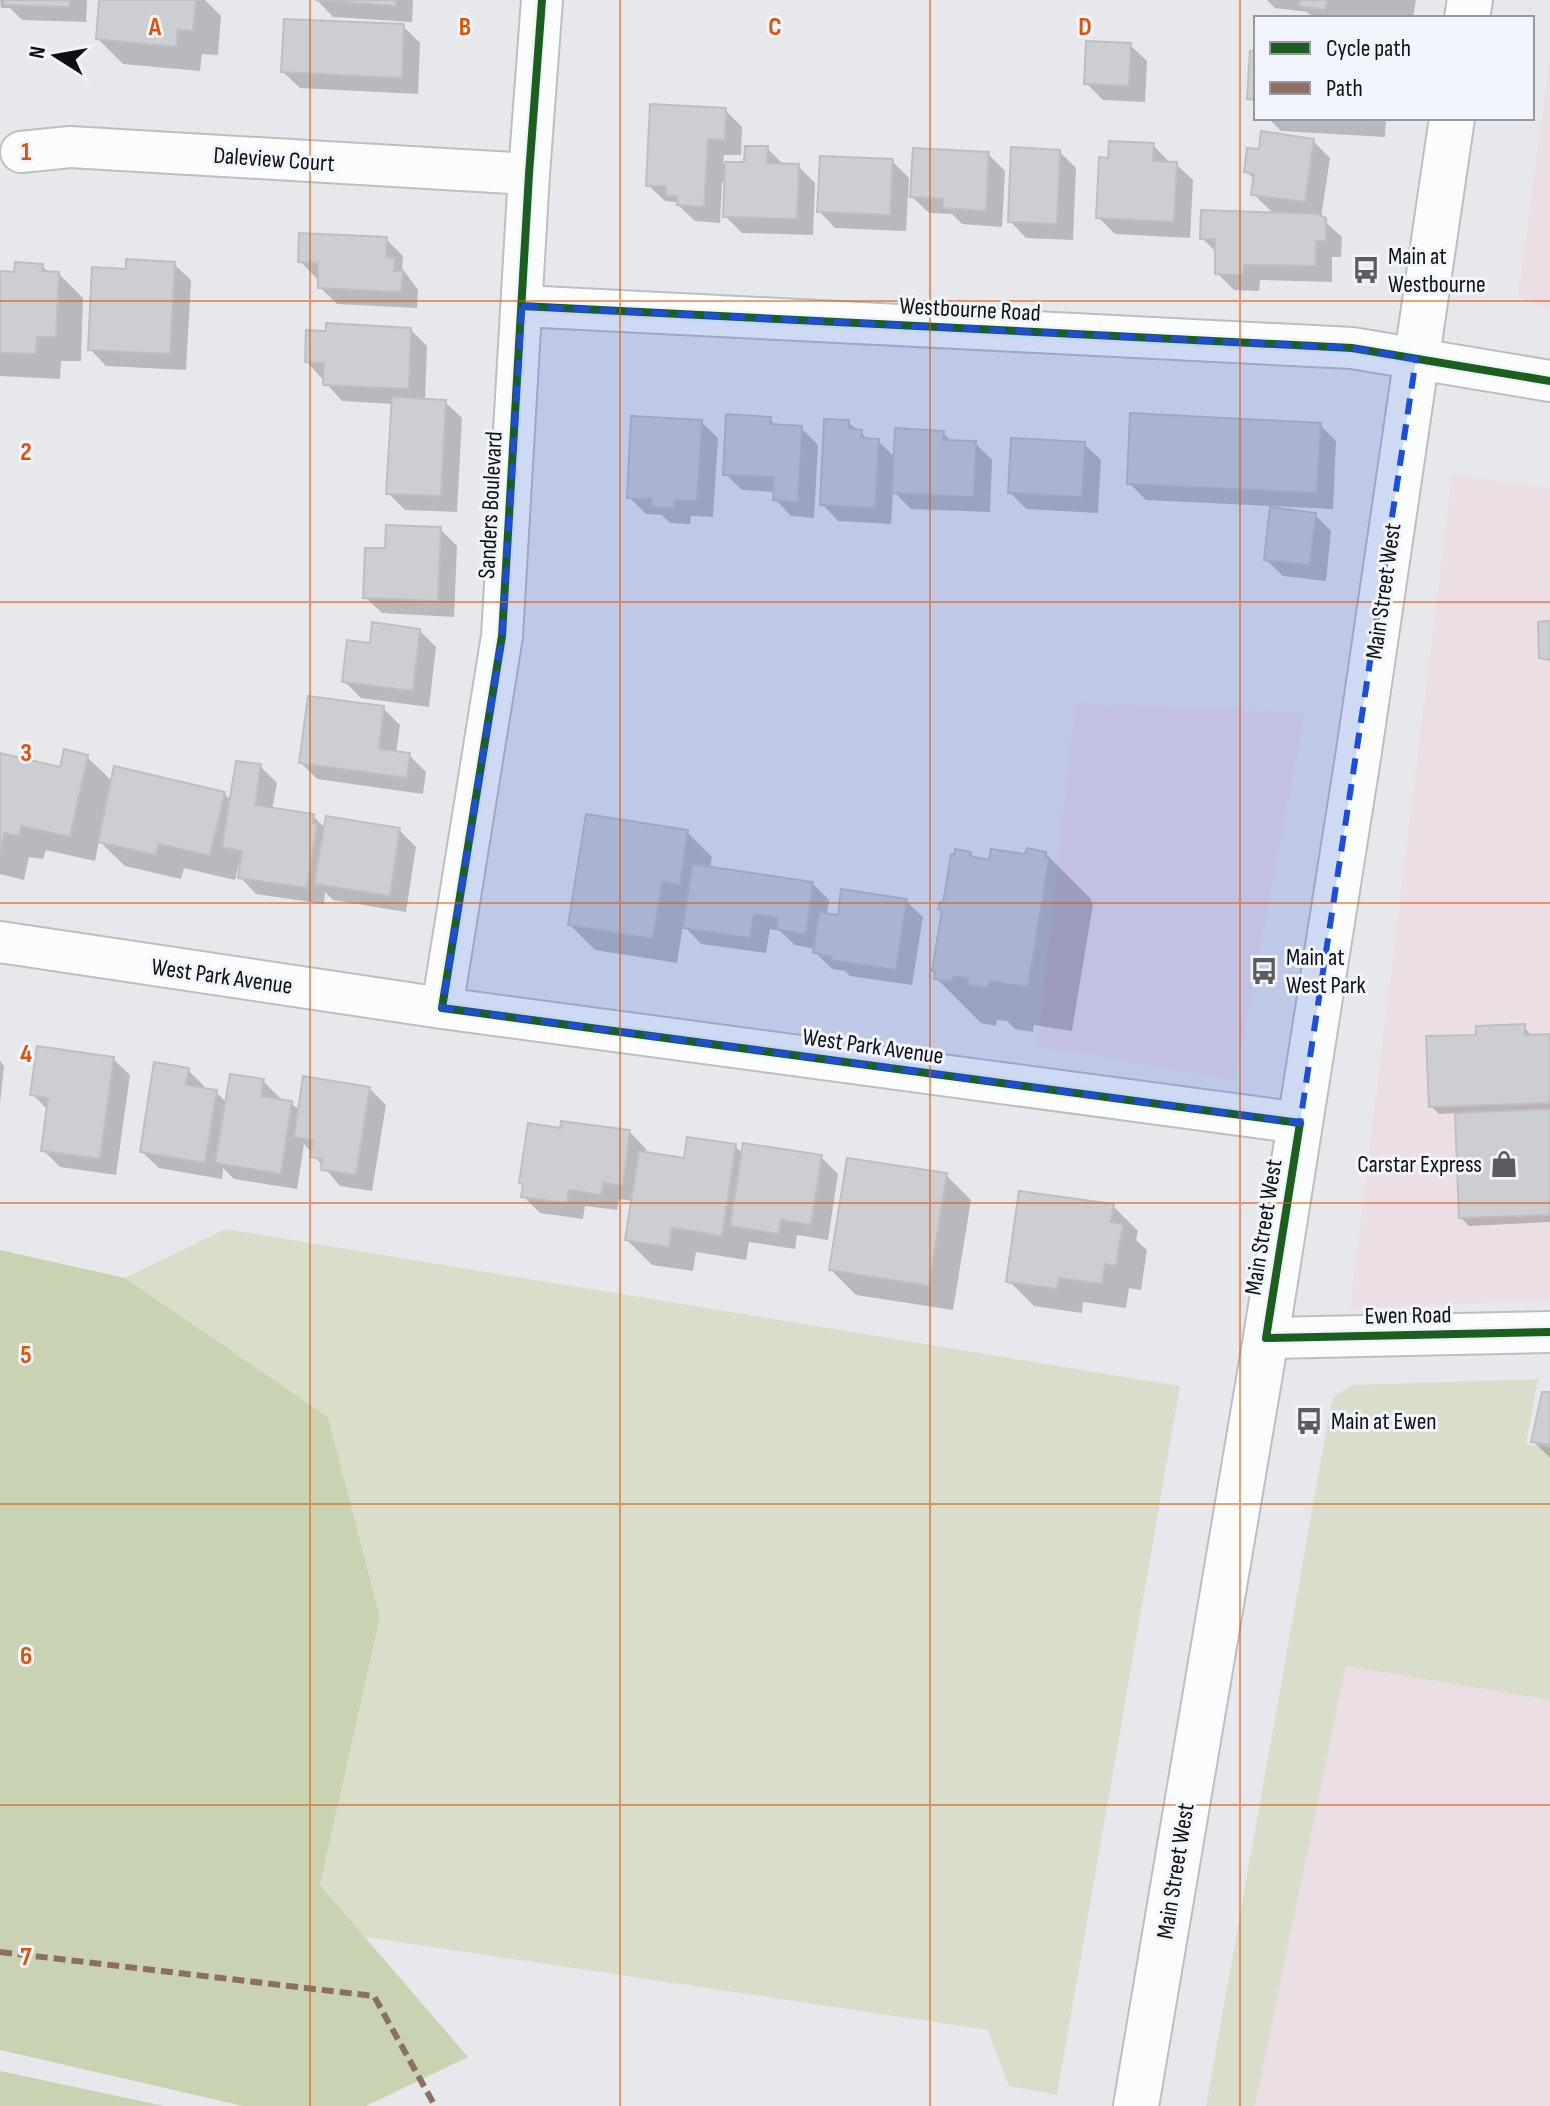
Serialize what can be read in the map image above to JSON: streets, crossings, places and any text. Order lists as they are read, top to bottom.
{
  "streets": {
    "main road": ["Main Street West"],
    "street": [
      "Daleview Court",
      "Westbourne Road",
      "Sanders Boulevard",
      "West Park Avenue",
      "Ewen Road"
    ]
  },
  "crossings": [
    ["Daleview Court", "Sanders Boulevard"],
    ["Westbourne Road", "Sanders Boulevard"],
    ["Westbourne Road", "Main Street West"],
    ["Sanders Boulevard", "West Park Avenue"],
    ["Main Street West", "West Park Avenue"],
    ["Main Street West", "Ewen Road"]
  ],
  "places": {
    "bus stop": ["Main at Westbourne", "Main at West Park", "Main at Ewen"],
    "shop": ["Carstar Express"]
  },
  "legend": ["Cycle path", "Path"],
  "north": "left",
  "grid": {
    "columns": [
      "A",
      "B",
      "C",
      "D"
    ],
    "rows": [
      "1",
      "2",
      "3",
      "4",
      "5",
      "6",
      "7"
    ]
  }
}
